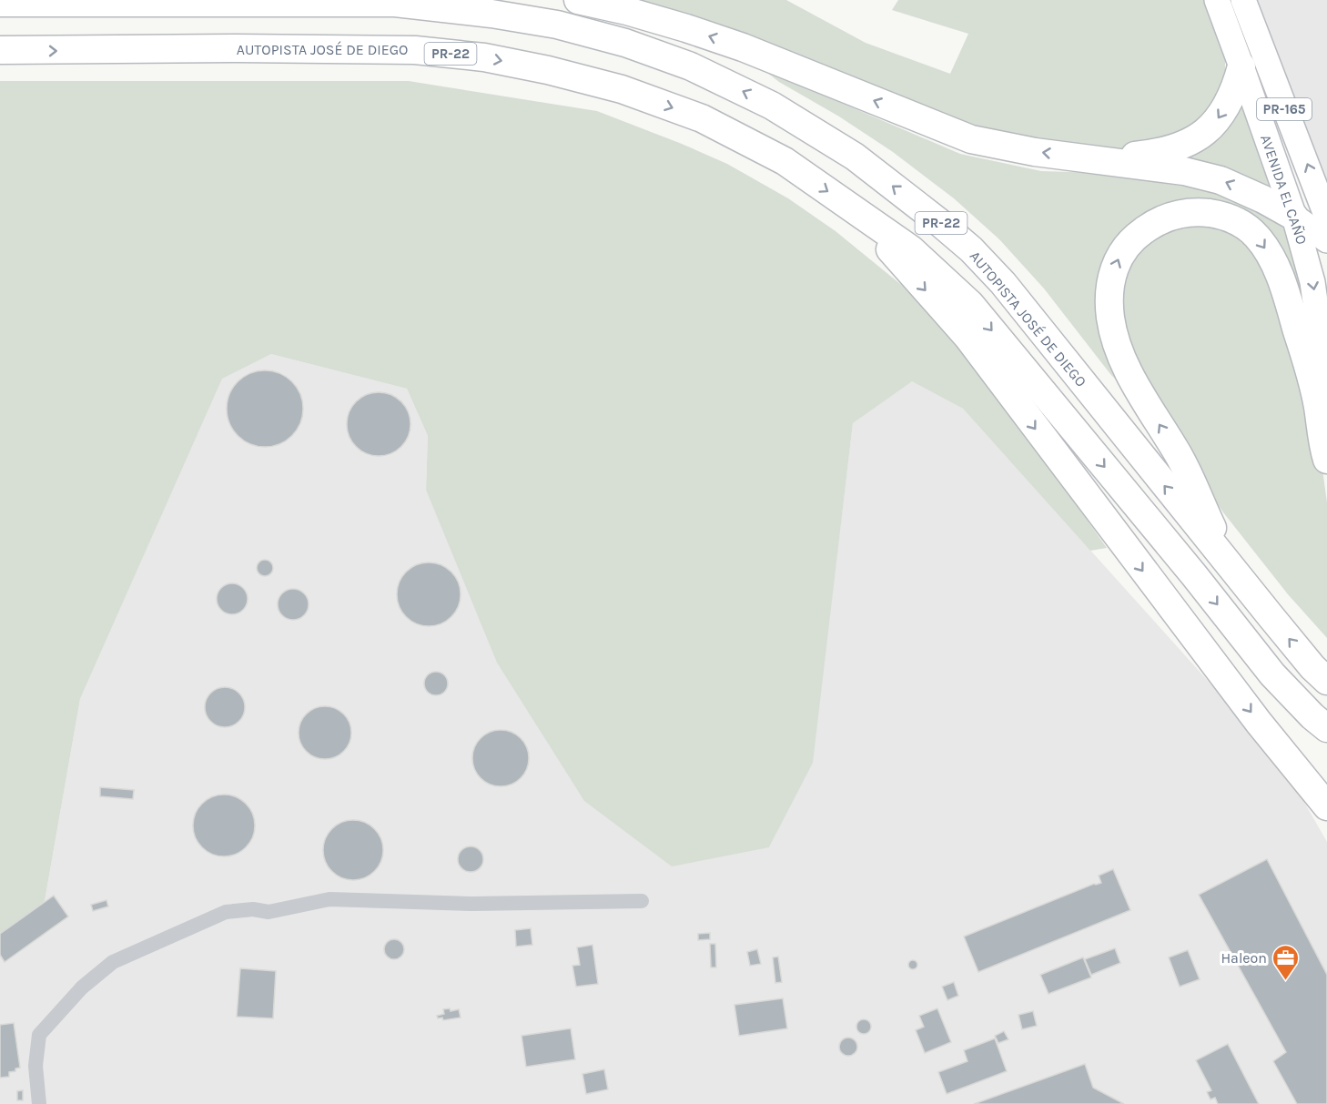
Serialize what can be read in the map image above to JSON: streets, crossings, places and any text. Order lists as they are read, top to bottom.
{
  "streets": {
    "highway": ["AUTOPISTA JOSÉ DE DIEGO", "PR-22"],
    "main road": ["PR-165", "AVENIDA EL CAÑO"]
  },
  "places": {
    "office": ["Haleon"]
  }
}
